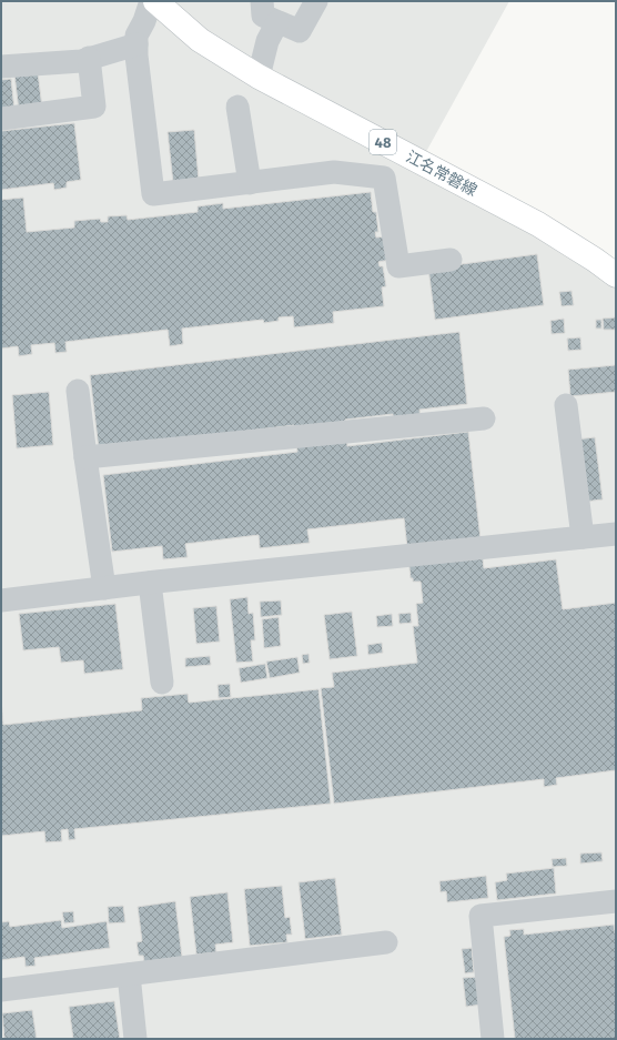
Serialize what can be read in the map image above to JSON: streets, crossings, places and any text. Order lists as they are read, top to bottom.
{
  "streets": {
    "main road": ["48", "江名常磐線"]
  }
}
